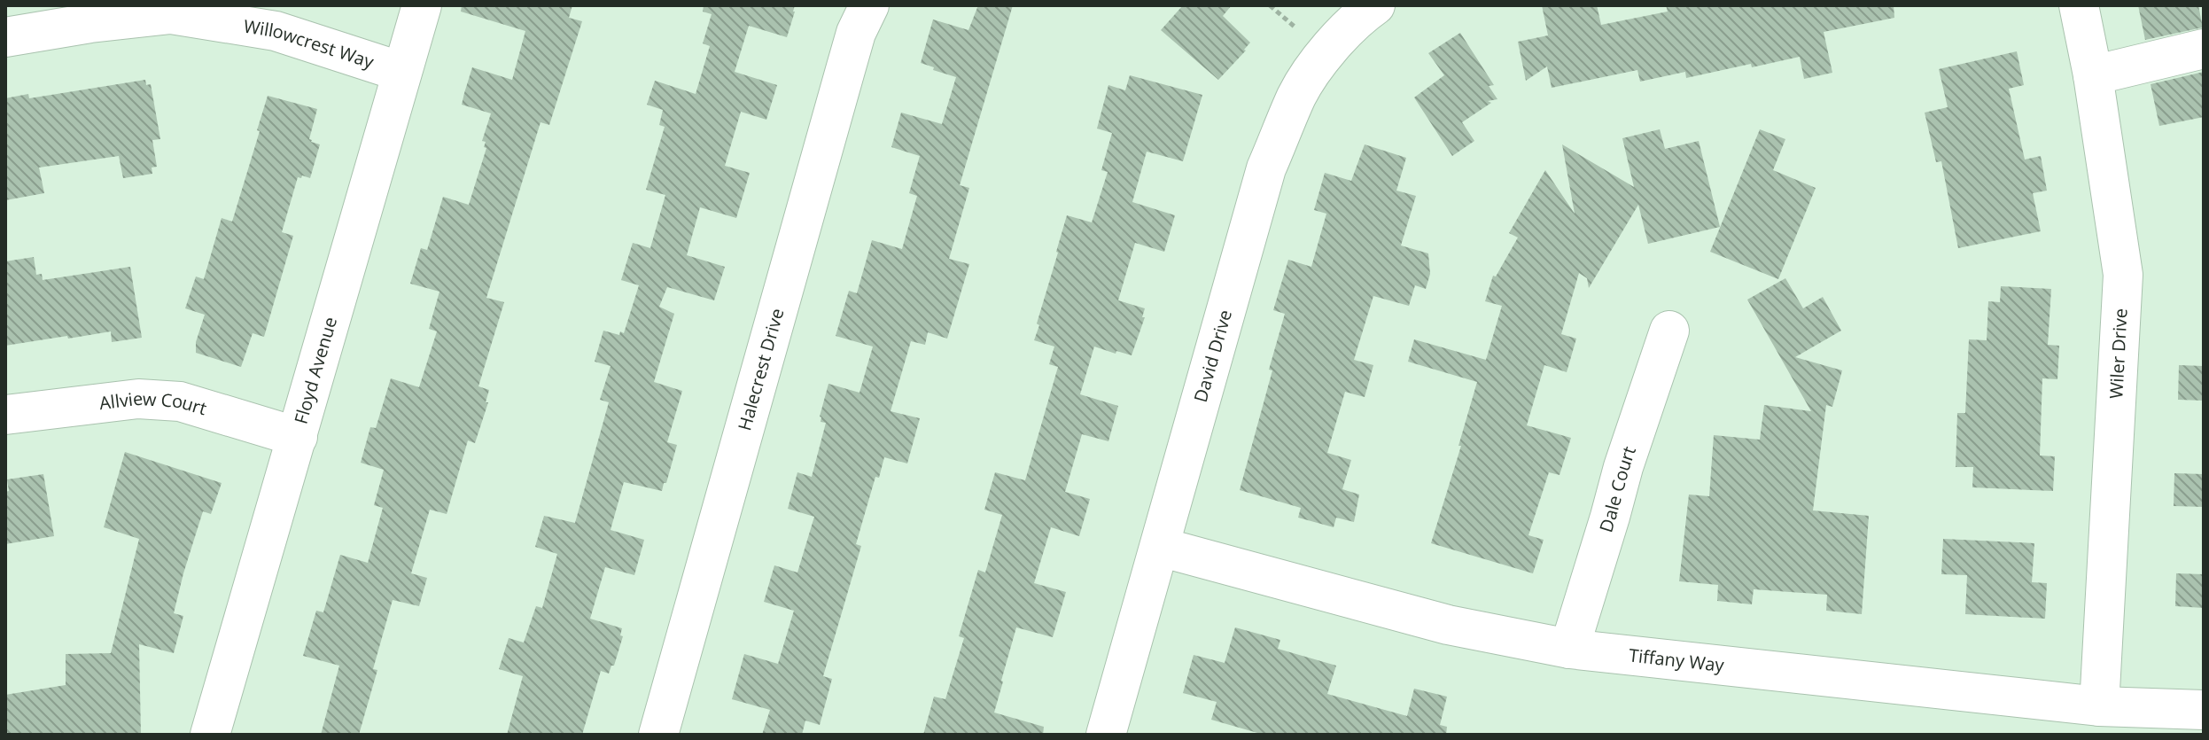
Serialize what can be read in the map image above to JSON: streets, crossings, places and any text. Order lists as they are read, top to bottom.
{
  "streets": {
    "street": [
      "Willowcrest Way",
      "Wiler Drive",
      "David Drive",
      "Halecrest Drive",
      "Floyd Avenue",
      "Allview Court",
      "Dale Court",
      "Tiffany Way"
    ]
  },
  "crossings": [
    ["Willowcrest Way", "Floyd Avenue"],
    ["Wiler Drive", "Tiffany Way"],
    ["David Drive", "Tiffany Way"],
    ["Floyd Avenue", "Allview Court"],
    ["Dale Court", "Tiffany Way"]
  ]
}
